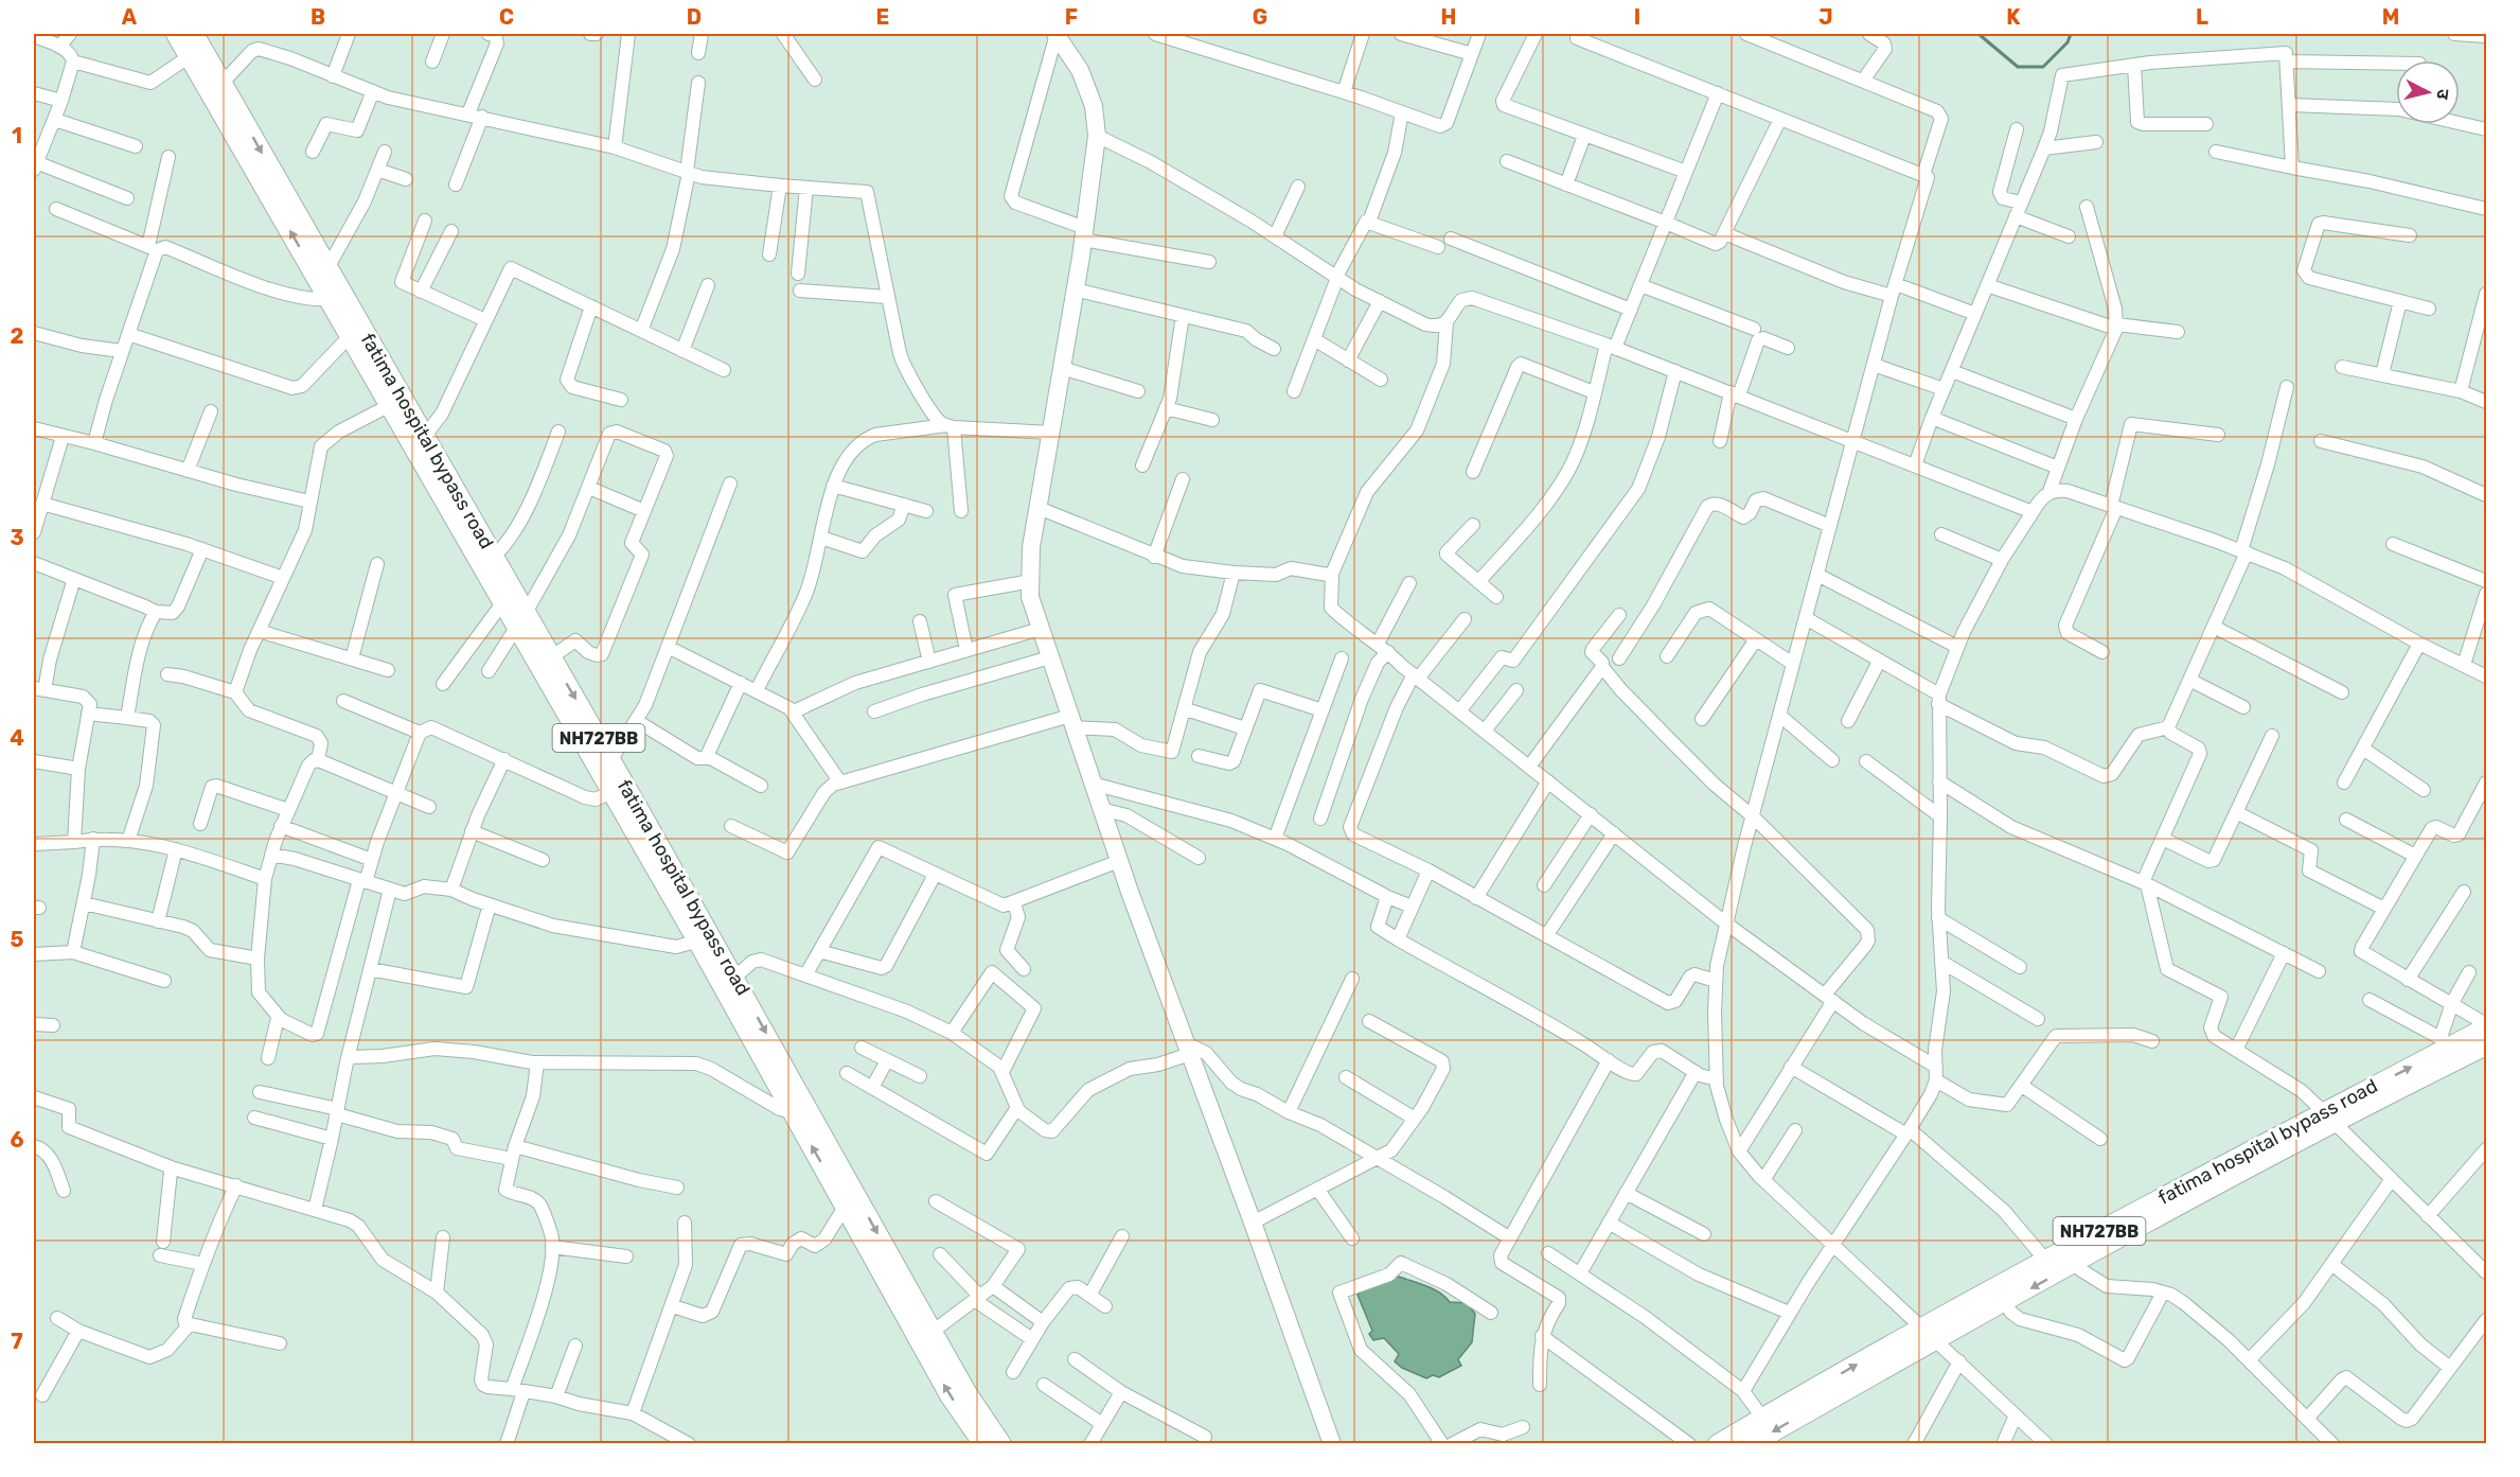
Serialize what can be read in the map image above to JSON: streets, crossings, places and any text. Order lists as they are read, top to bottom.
{
  "streets": {
    "highway": ["fatima hospital bypass road", "NH727BB"]
  },
  "north": "right",
  "grid": {
    "columns": [
      "A",
      "B",
      "C",
      "D",
      "E",
      "F",
      "G",
      "H",
      "I",
      "J",
      "K",
      "L",
      "M"
    ],
    "rows": [
      "1",
      "2",
      "3",
      "4",
      "5",
      "6",
      "7"
    ]
  }
}
